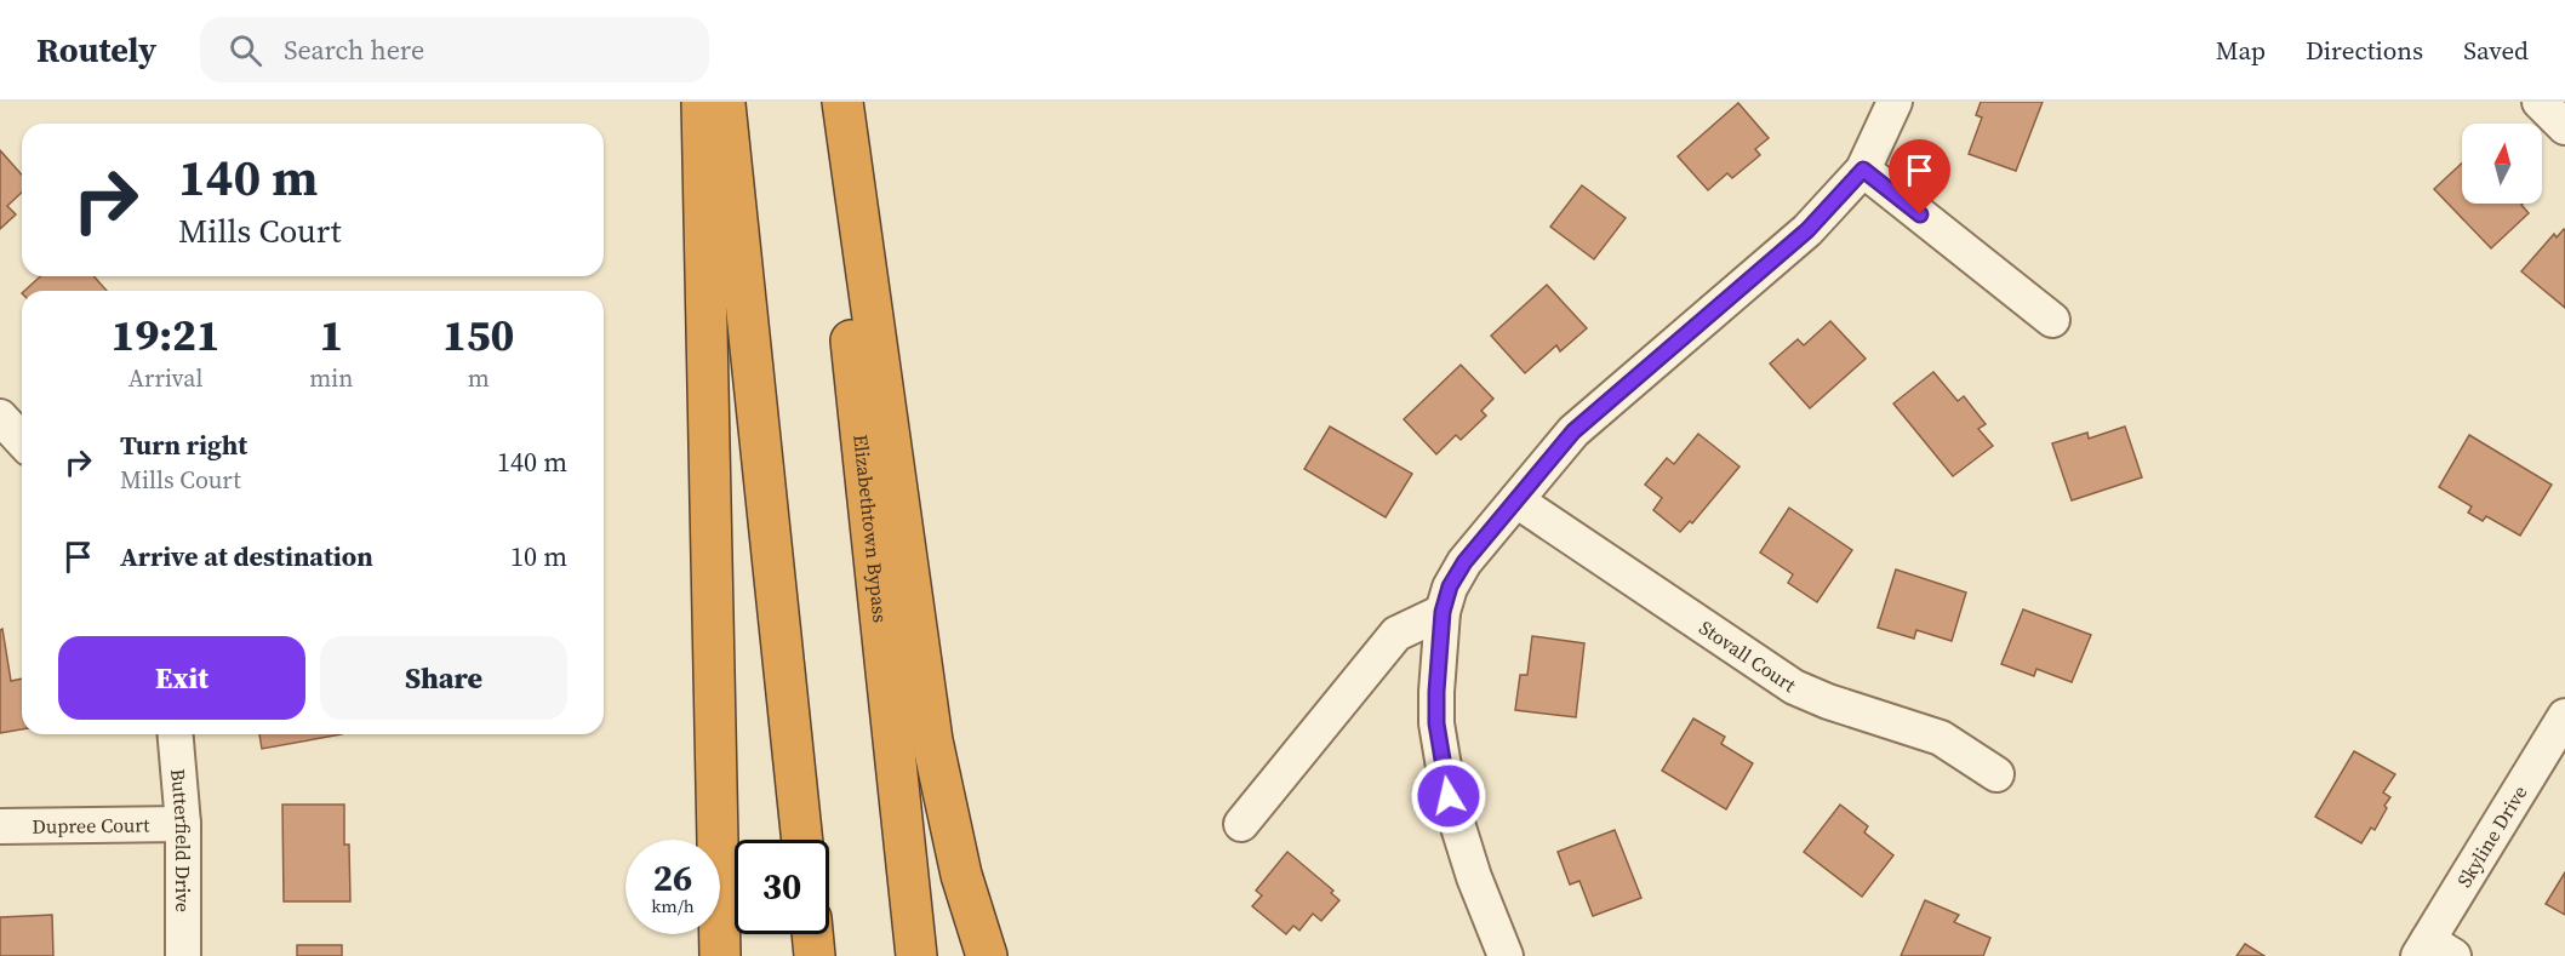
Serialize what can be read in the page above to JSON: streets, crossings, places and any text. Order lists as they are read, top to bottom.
{
  "streets": {
    "highway": ["Elizabethtown Bypass"],
    "street": [
      "Stovall Court",
      "Dupree Court",
      "Skyline Drive",
      "Butterfield Drive"
    ]
  },
  "crossings": [
    ["Dupree Court", "Butterfield Drive"]
  ],
  "north": "top",
  "page": {
    "header": "Routely",
    "search": "Search here",
    "nav": ["Map", "Directions", "Saved"],
    "turn": ["140 m", "Mills Court"],
    "eta": [
      "19:21",
      "Arrival",
      "1",
      "min",
      "150",
      "m"
    ],
    "list": [
      {
        "name": "Turn right",
        "note": "Mills Court",
        "value": "140 m"
      },
      {
        "name": "Arrive at destination",
        "value": "10 m"
      }
    ],
    "buttons": ["Exit", "Share"],
    "speed": "26 km/h",
    "limit": "30"
  }
}
